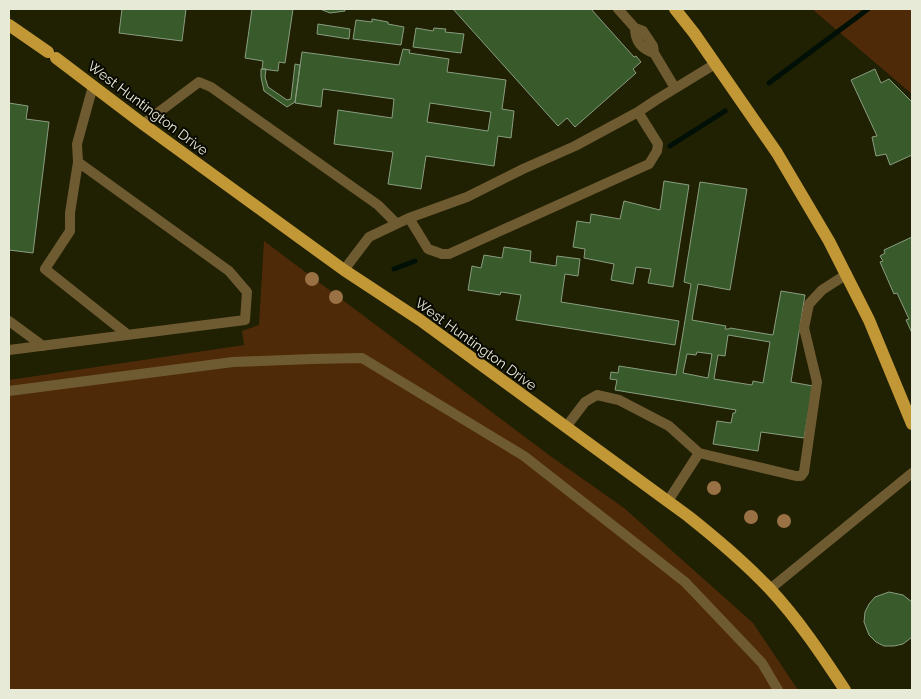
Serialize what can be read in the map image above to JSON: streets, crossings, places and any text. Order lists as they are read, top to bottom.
{
  "streets": {
    "main road": ["West Huntington Drive"]
  }
}
